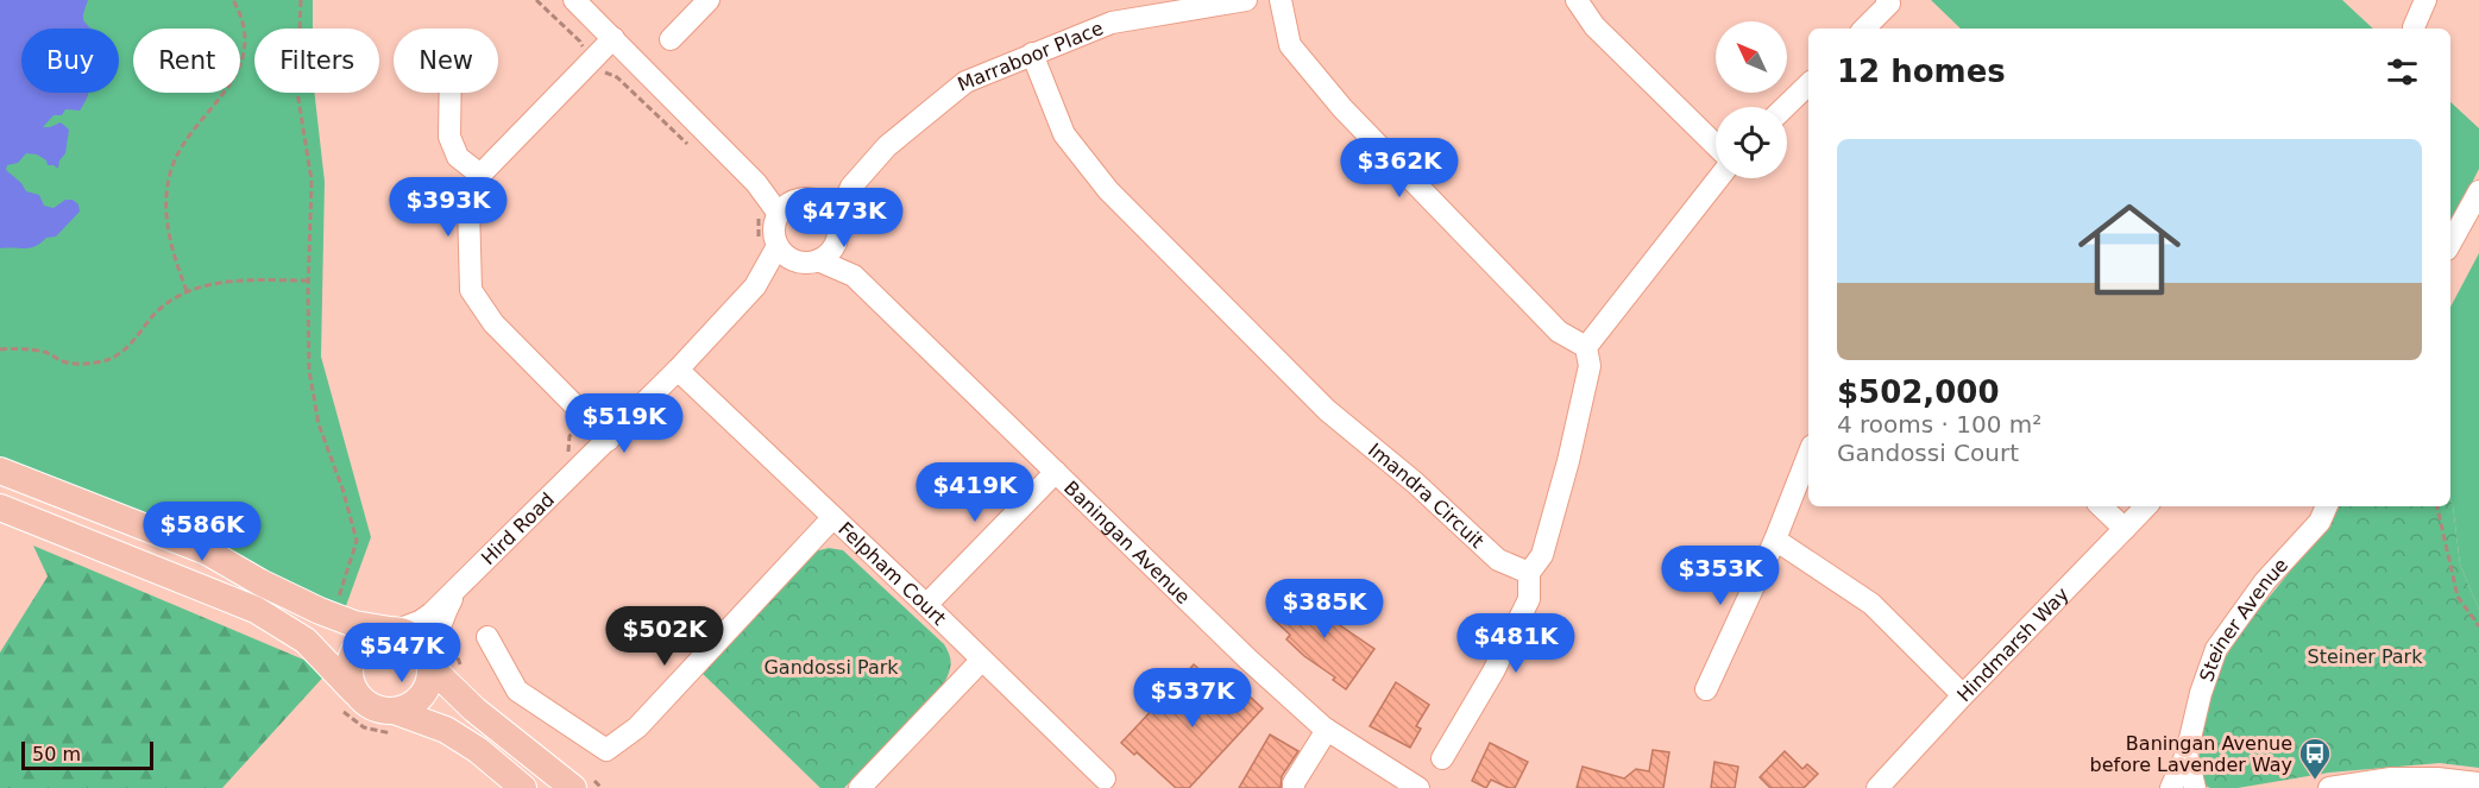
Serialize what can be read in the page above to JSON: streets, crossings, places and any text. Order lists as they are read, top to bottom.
{
  "streets": {
    "street": [
      "Marraboor Place",
      "Imandra Circuit",
      "Hird Road",
      "Baningan Avenue",
      "Felpham Court",
      "Steiner Avenue",
      "Hindmarsh Way"
    ]
  },
  "crossings": [
    ["Marraboor Place", "Imandra Circuit"],
    ["Marraboor Place", "Hird Road"],
    ["Marraboor Place", "Baningan Avenue"],
    ["Hird Road", "Baningan Avenue"],
    ["Hird Road", "Felpham Court"]
  ],
  "parks": ["Steiner Park", "Gandossi Park"],
  "places": {
    "bus stop": ["Baningan Avenue before Lavender Way"]
  },
  "scale_bar": "50 m",
  "north": "top left",
  "page": {
    "chip": [
      "Buy",
      "Rent",
      "Filters",
      "New"
    ],
    "heading": "12 homes",
    "list": [
      {
        "name": "$502,000",
        "note": "4 rooms · 100 m² · Gandossi Court"
      }
    ],
    "price": [
      "$362K",
      "$393K",
      "$473K",
      "$519K",
      "$419K",
      "$586K",
      "$353K",
      "$385K",
      "$502K",
      "$481K",
      "$547K",
      "$537K"
    ],
    "scale": "50 m"
  }
}
